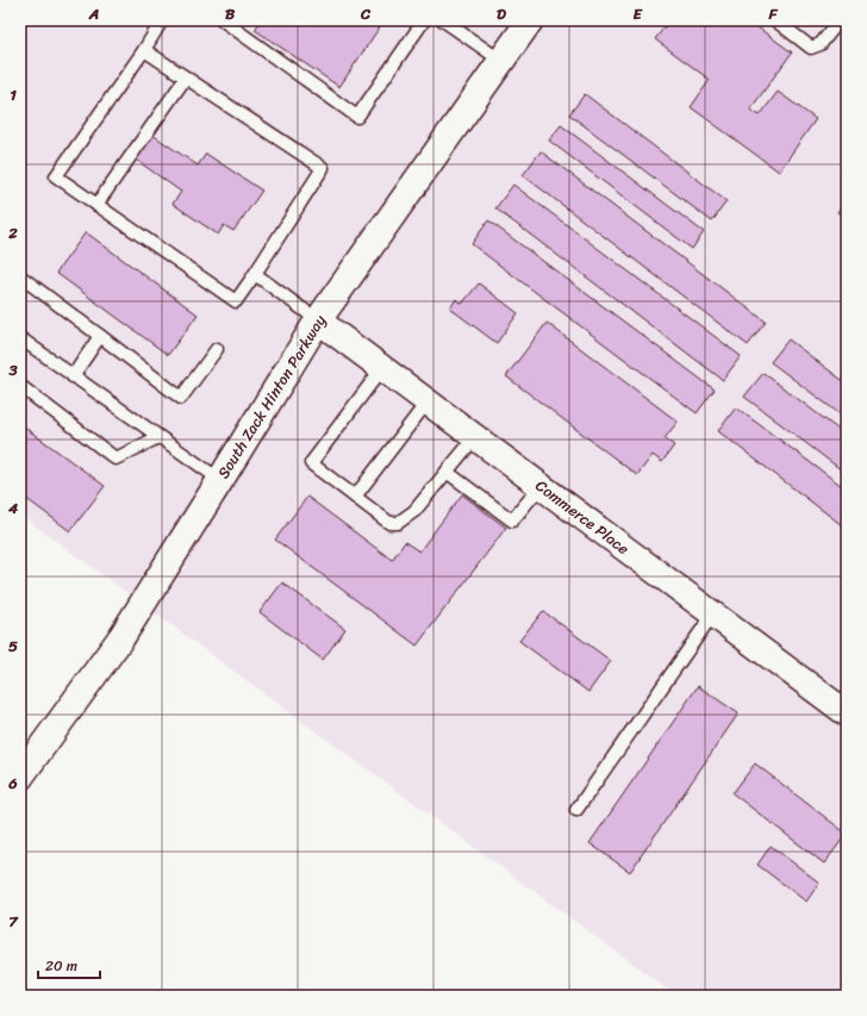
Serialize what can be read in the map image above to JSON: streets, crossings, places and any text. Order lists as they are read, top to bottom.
{
  "streets": {
    "main road": ["South Zack Hinton Parkway"],
    "street": ["Commerce Place"]
  },
  "crossings": [
    ["South Zack Hinton Parkway", "Commerce Place"]
  ],
  "scale_bar": "20 m",
  "grid": {
    "columns": [
      "A",
      "B",
      "C",
      "D",
      "E",
      "F"
    ],
    "rows": [
      "1",
      "2",
      "3",
      "4",
      "5",
      "6",
      "7"
    ]
  }
}
